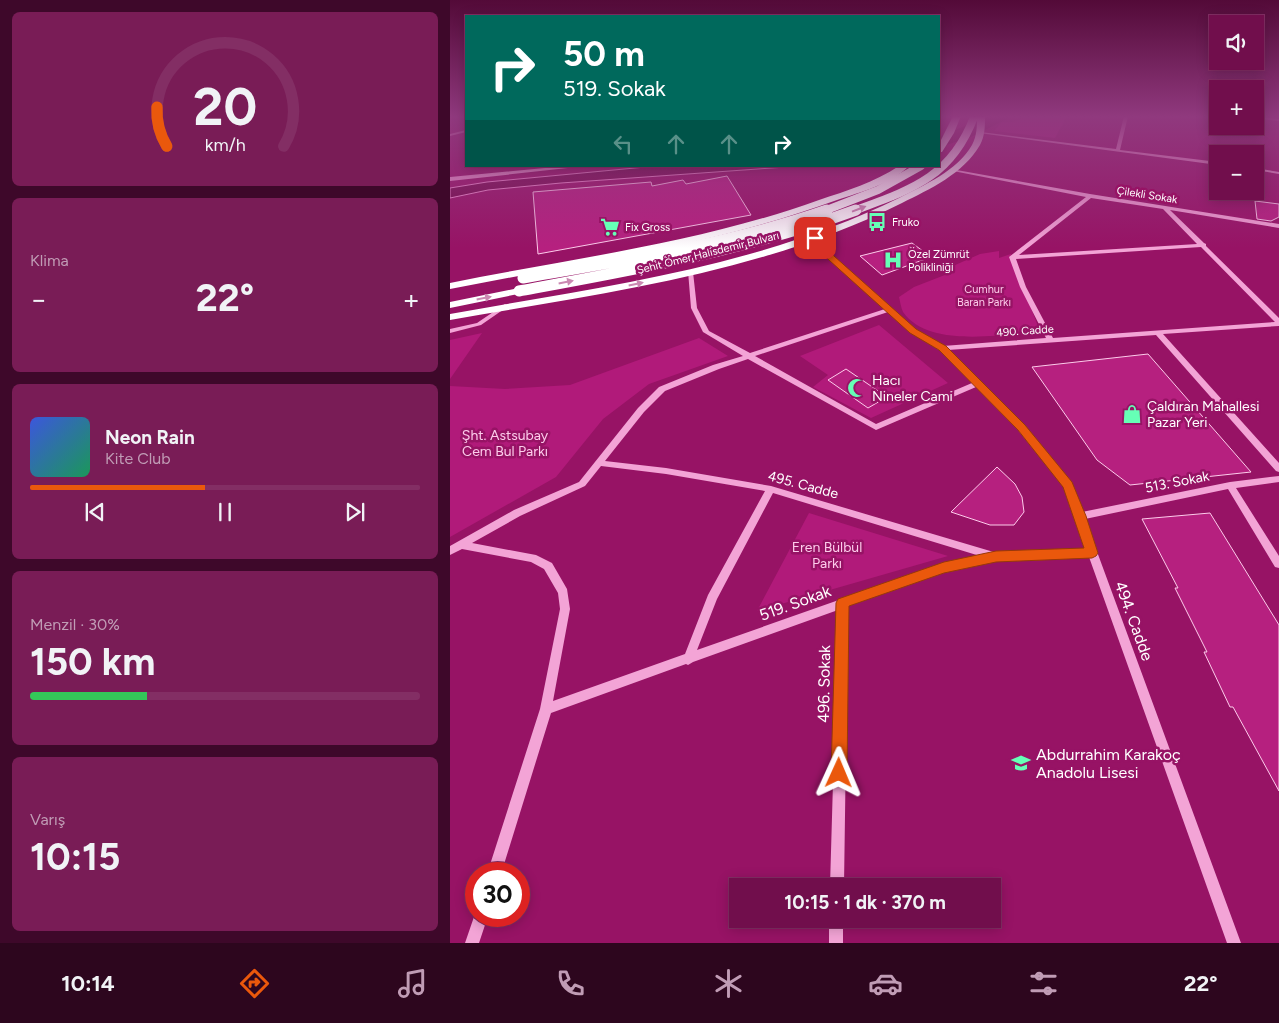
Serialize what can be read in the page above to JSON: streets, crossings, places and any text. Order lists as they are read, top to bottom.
{
  "streets": {
    "highway": ["Şehit Ömer Halisdemir Bulvarı"],
    "street": [
      "Çilekli Sokak",
      "490. Cadde",
      "513. Sokak",
      "495. Cadde",
      "519. Sokak",
      "494. Cadde",
      "496. Sokak"
    ]
  },
  "crossings": [
    ["Çilekli Sokak", "Şehit Ömer Halisdemir Bulvarı"],
    ["490. Cadde", "494. Cadde"],
    ["513. Sokak", "494. Cadde"],
    ["495. Cadde", "519. Sokak"],
    ["519. Sokak", "494. Cadde"],
    ["519. Sokak", "496. Sokak"]
  ],
  "parks": ["Cumhur Baran Parkı", "Şht. Astsubay Cem Bul Parkı", "Eren Bülbül Parkı"],
  "places": {
    "bus stop": ["Fruko"],
    "supermarket": ["Fix Gross"],
    "hospital": ["Özel Zümrüt Polikliniği"],
    "mosque": ["Hacı Nineler Cami"],
    "shop": ["Çaldıran Mahallesi Pazar Yeri"],
    "school or university": ["Abdurrahim Karakoç Anadolu Lisesi"]
  },
  "page": {
    "map_buttons": ["+", "−"],
    "turn": ["50 m", "519. Sokak"],
    "tile": [
      "Klima",
      ["Menzil · 30%", "150 km"],
      ["Varış", "10:15"]
    ],
    "heat": ["−", "22°", "+"],
    "song": ["Neon Rain", "Kite Club"],
    "limit": "30",
    "trip": "10:15 · 1 dk · 370 m",
    "tabs": ["10:14", "22°"],
    "gauge": ["20", "km/h"]
  }
}
